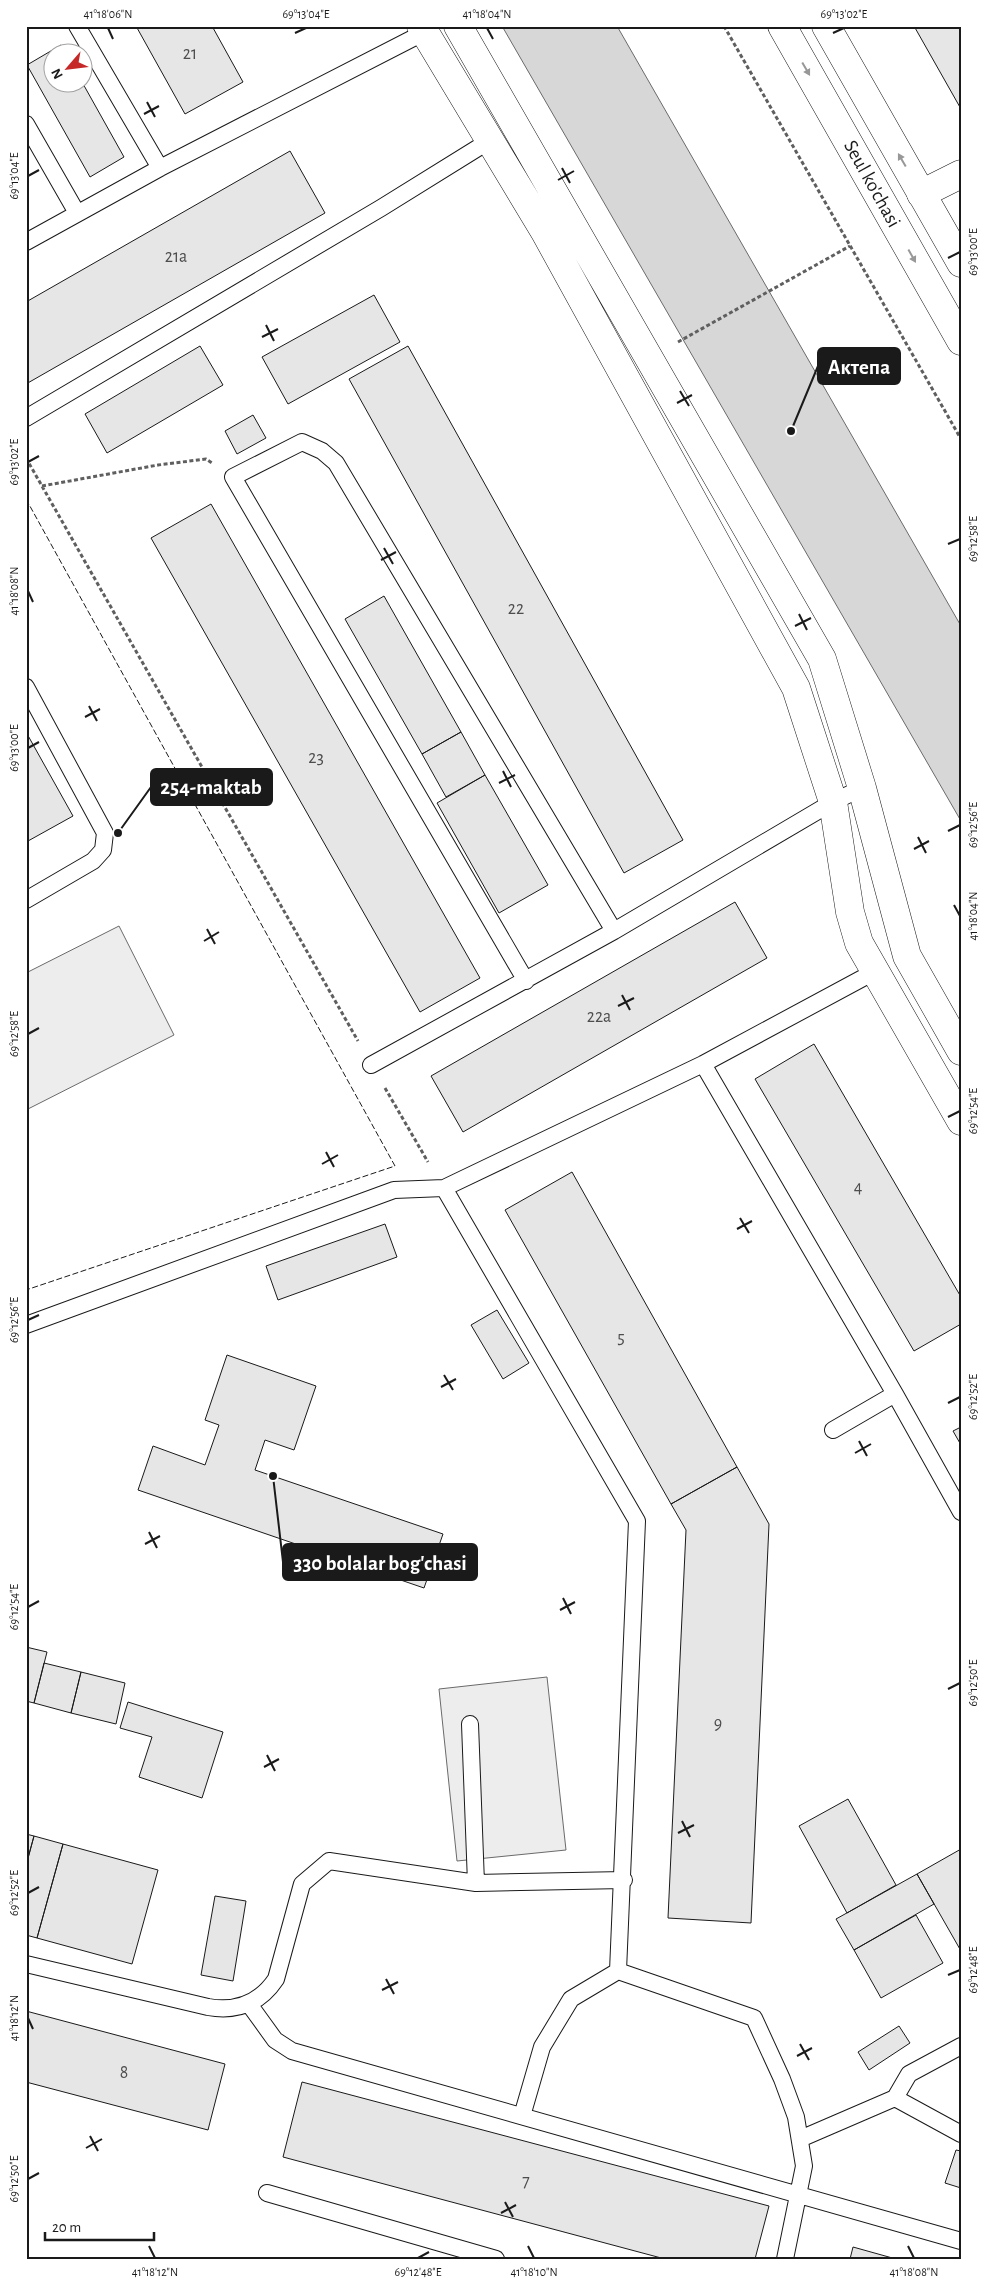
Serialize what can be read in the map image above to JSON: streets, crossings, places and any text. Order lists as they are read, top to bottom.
{
  "streets": {
    "street": ["Seul ko'chasi"]
  },
  "places": ["Актепа", "254-maktab", "330 bolalar bog'chasi"],
  "house_numbers": [
    "21",
    "21а",
    "22",
    "23",
    "22а",
    "4",
    "5",
    "9",
    "8",
    "7"
  ],
  "scale_bar": "20 m",
  "north": "bottom left",
  "coordinates": [
    "41°18'06\"N",
    "69°13'04\"E",
    "41°18'04\"N",
    "69°13'02\"E",
    "69°13'00\"E",
    "69°12'58\"E",
    "41°18'08\"N",
    "69°12'56\"E",
    "69°12'54\"E",
    "69°12'52\"E",
    "69°12'50\"E",
    "69°12'48\"E",
    "41°18'12\"N",
    "41°18'10\"N"
  ]
}
